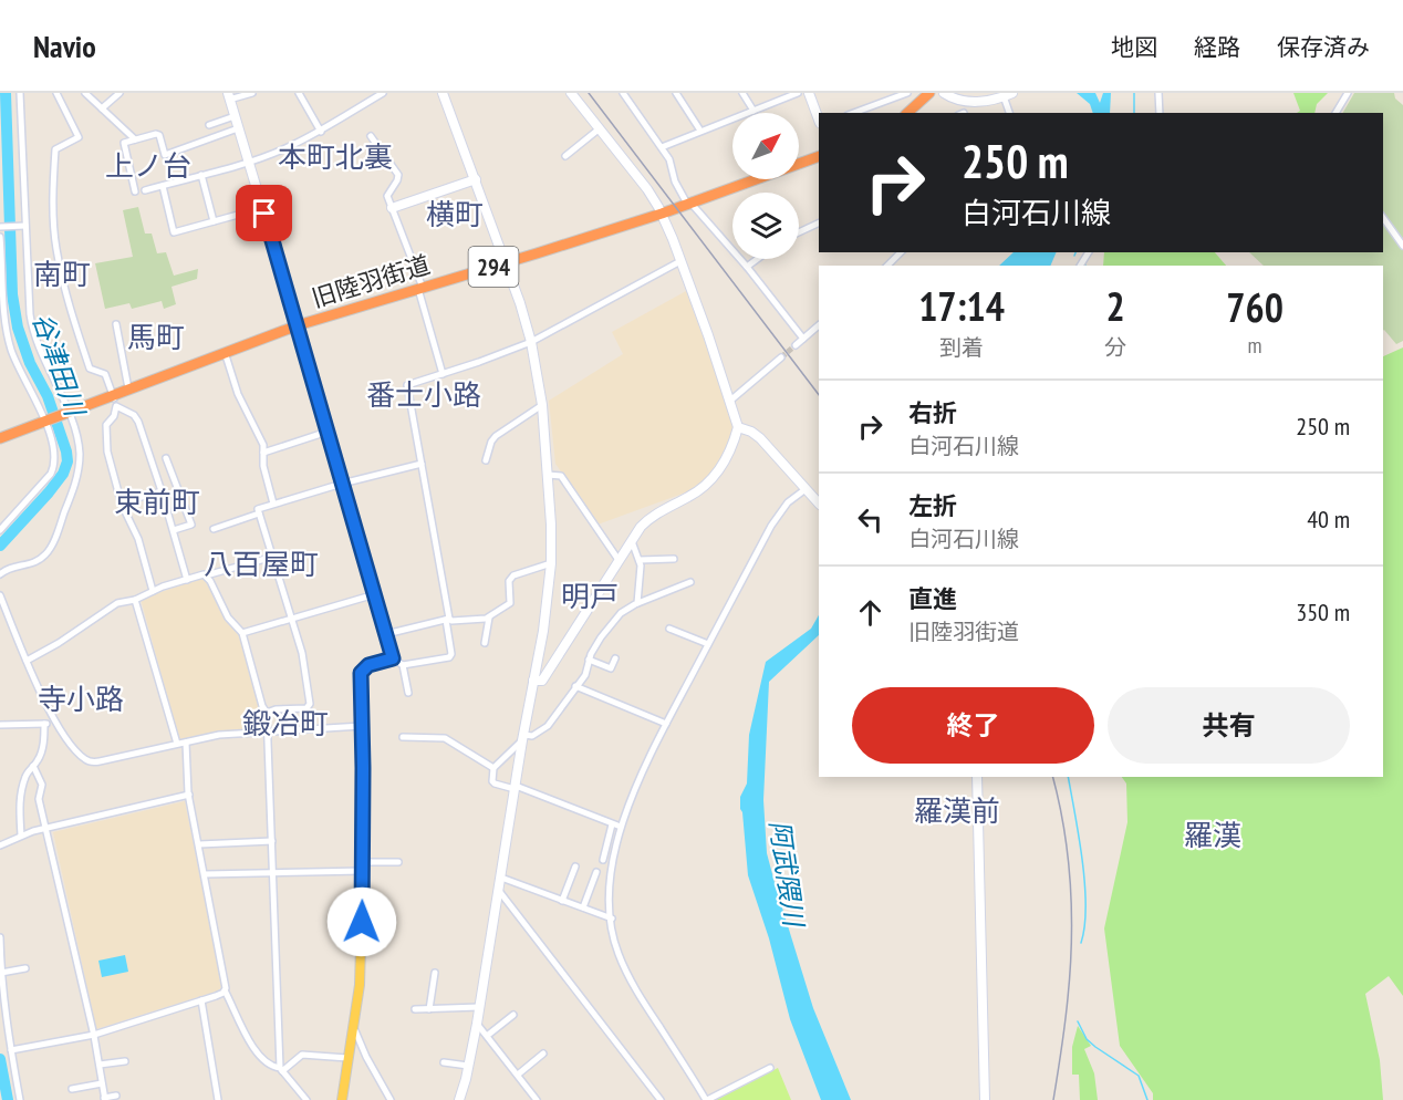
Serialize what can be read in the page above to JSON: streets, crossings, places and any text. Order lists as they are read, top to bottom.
{
  "streets": {
    "highway": ["294", "旧陸羽街道"]
  },
  "crossings": [
    ["294", "旧陸羽街道"]
  ],
  "districts": [
    "本町北裏",
    "上ノ台",
    "横町",
    "南町",
    "馬町",
    "番士小路",
    "束前町",
    "八百屋町",
    "明戸",
    "寺小路",
    "鍛冶町",
    "羅漢前",
    "羅漢"
  ],
  "water": ["谷津田川", "阿武隈川"],
  "north": "top right",
  "page": {
    "header": "Navio",
    "nav": ["地図", "経路", "保存済み"],
    "turn": ["250 m", "白河石川線"],
    "eta": [
      "17:14",
      "到着",
      "2",
      "分",
      "760",
      "m"
    ],
    "list": [
      {
        "name": "右折",
        "note": "白河石川線",
        "value": "250 m"
      },
      {
        "name": "左折",
        "note": "白河石川線",
        "value": "40 m"
      },
      {
        "name": "直進",
        "note": "旧陸羽街道",
        "value": "350 m"
      }
    ],
    "buttons": ["終了", "共有"]
  }
}
